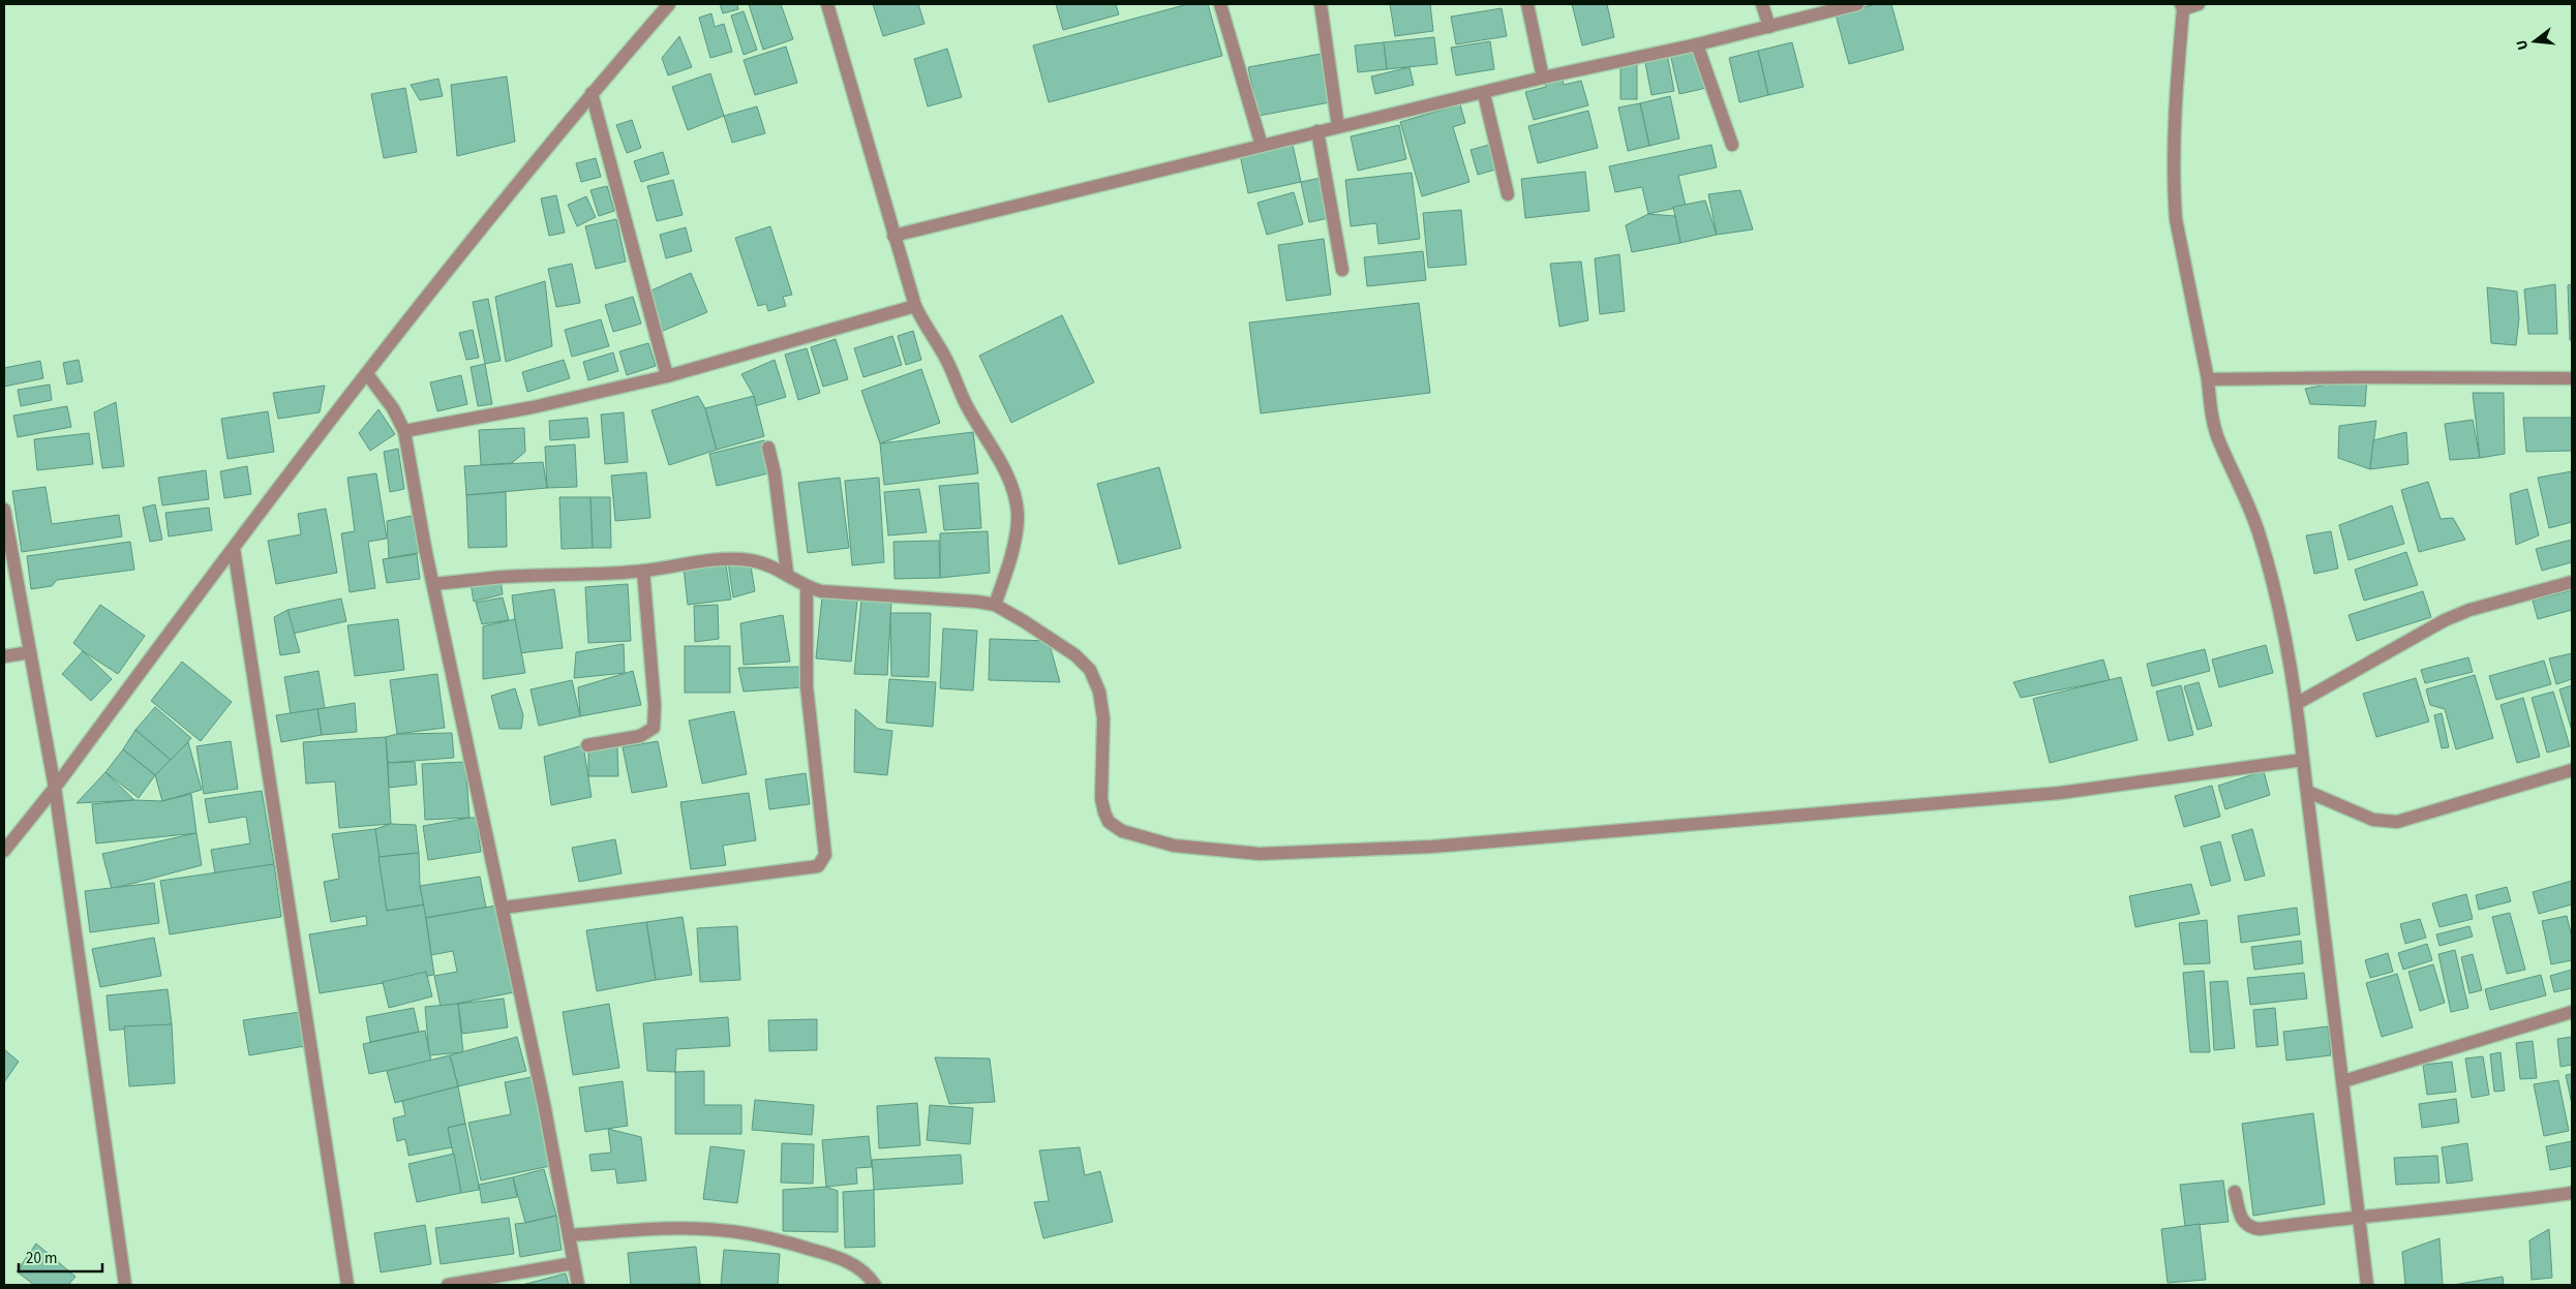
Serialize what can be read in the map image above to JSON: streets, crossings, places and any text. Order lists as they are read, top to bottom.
{
  "scale_bar": "20 m",
  "north": "left"
}
